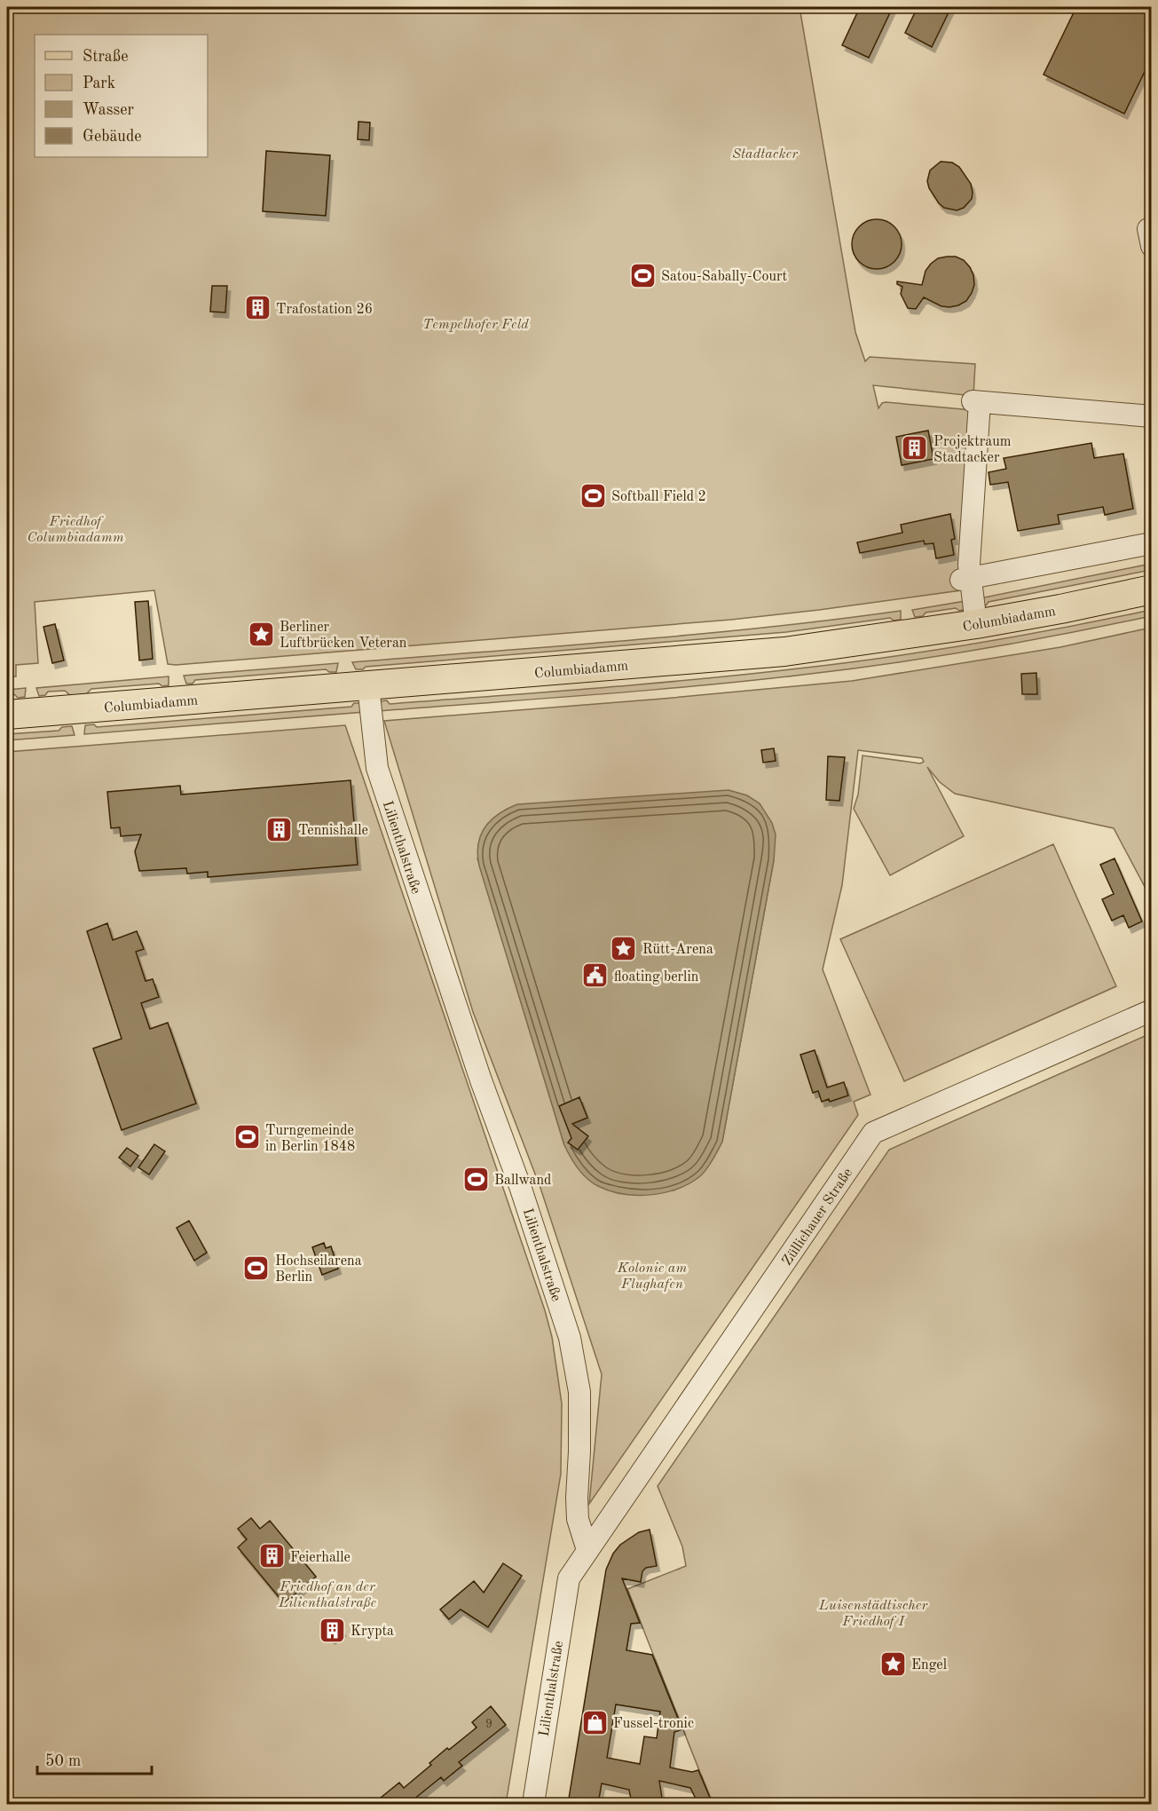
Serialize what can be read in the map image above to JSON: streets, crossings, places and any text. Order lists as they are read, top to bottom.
{
  "streets": {
    "main road": ["Columbiadamm"],
    "street": ["Lilienthalstraße", "Züllichauer Straße"]
  },
  "crossings": [
    ["Columbiadamm", "Lilienthalstraße"],
    ["Lilienthalstraße", "Züllichauer Straße"]
  ],
  "parks": [
    "Stadtacker",
    "Tempelhofer Feld",
    "Friedhof Columbiadamm",
    "Kolonie am Flughafen",
    "Friedhof an der Lilienthalstraße",
    "Luisenstädtischer Friedhof I"
  ],
  "places": {
    "sports": [
      "Satou-Sabally-Court",
      "Softball Field 2",
      "Turngemeinde in Berlin 1848",
      "Ballwand",
      "Hochseilarena Berlin"
    ],
    "building": [
      "Trafostation 26",
      "Projektraum Stadtacker",
      "Tennishalle",
      "Feierhalle",
      "Krypta"
    ],
    "place": ["Berliner Luftbrücken Veteran", "Rütt-Arena", "Engel"],
    "public building": ["floating berlin"],
    "shop": ["Fussel-tronic"]
  },
  "house_numbers": ["9"],
  "legend": [
    "Straße",
    "Park",
    "Wasser",
    "Gebäude"
  ],
  "scale_bar": "50 m"
}
